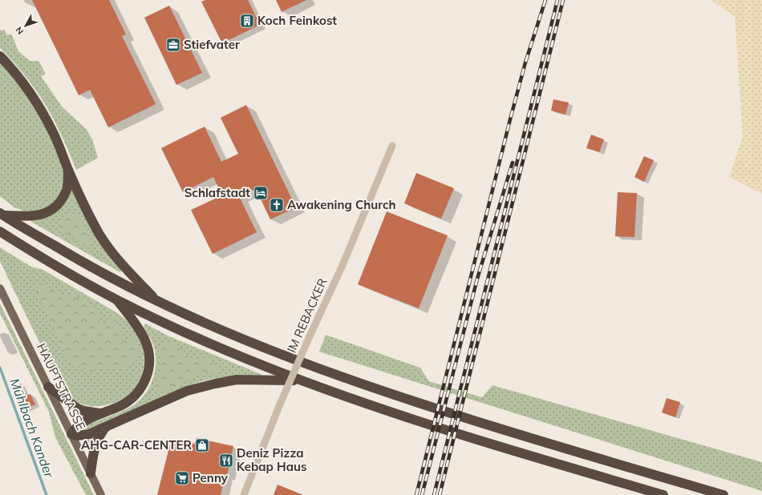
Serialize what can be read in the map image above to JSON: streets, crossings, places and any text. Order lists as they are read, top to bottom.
{
  "streets": {
    "main road": ["HAUPTSTRASSE"],
    "street": ["IM REBACKER"]
  },
  "water": ["Mühlbach Kander"],
  "places": {
    "building": ["Koch Feinkost"],
    "office": ["Stiefvater"],
    "hotel": ["Schlafstadt"],
    "church": ["Awakening Church"],
    "shop": ["AHG-CAR-CENTER"],
    "restaurant": ["Deniz Pizza Kebap Haus"],
    "supermarket": ["Penny"]
  },
  "north": "bottom left"
}
